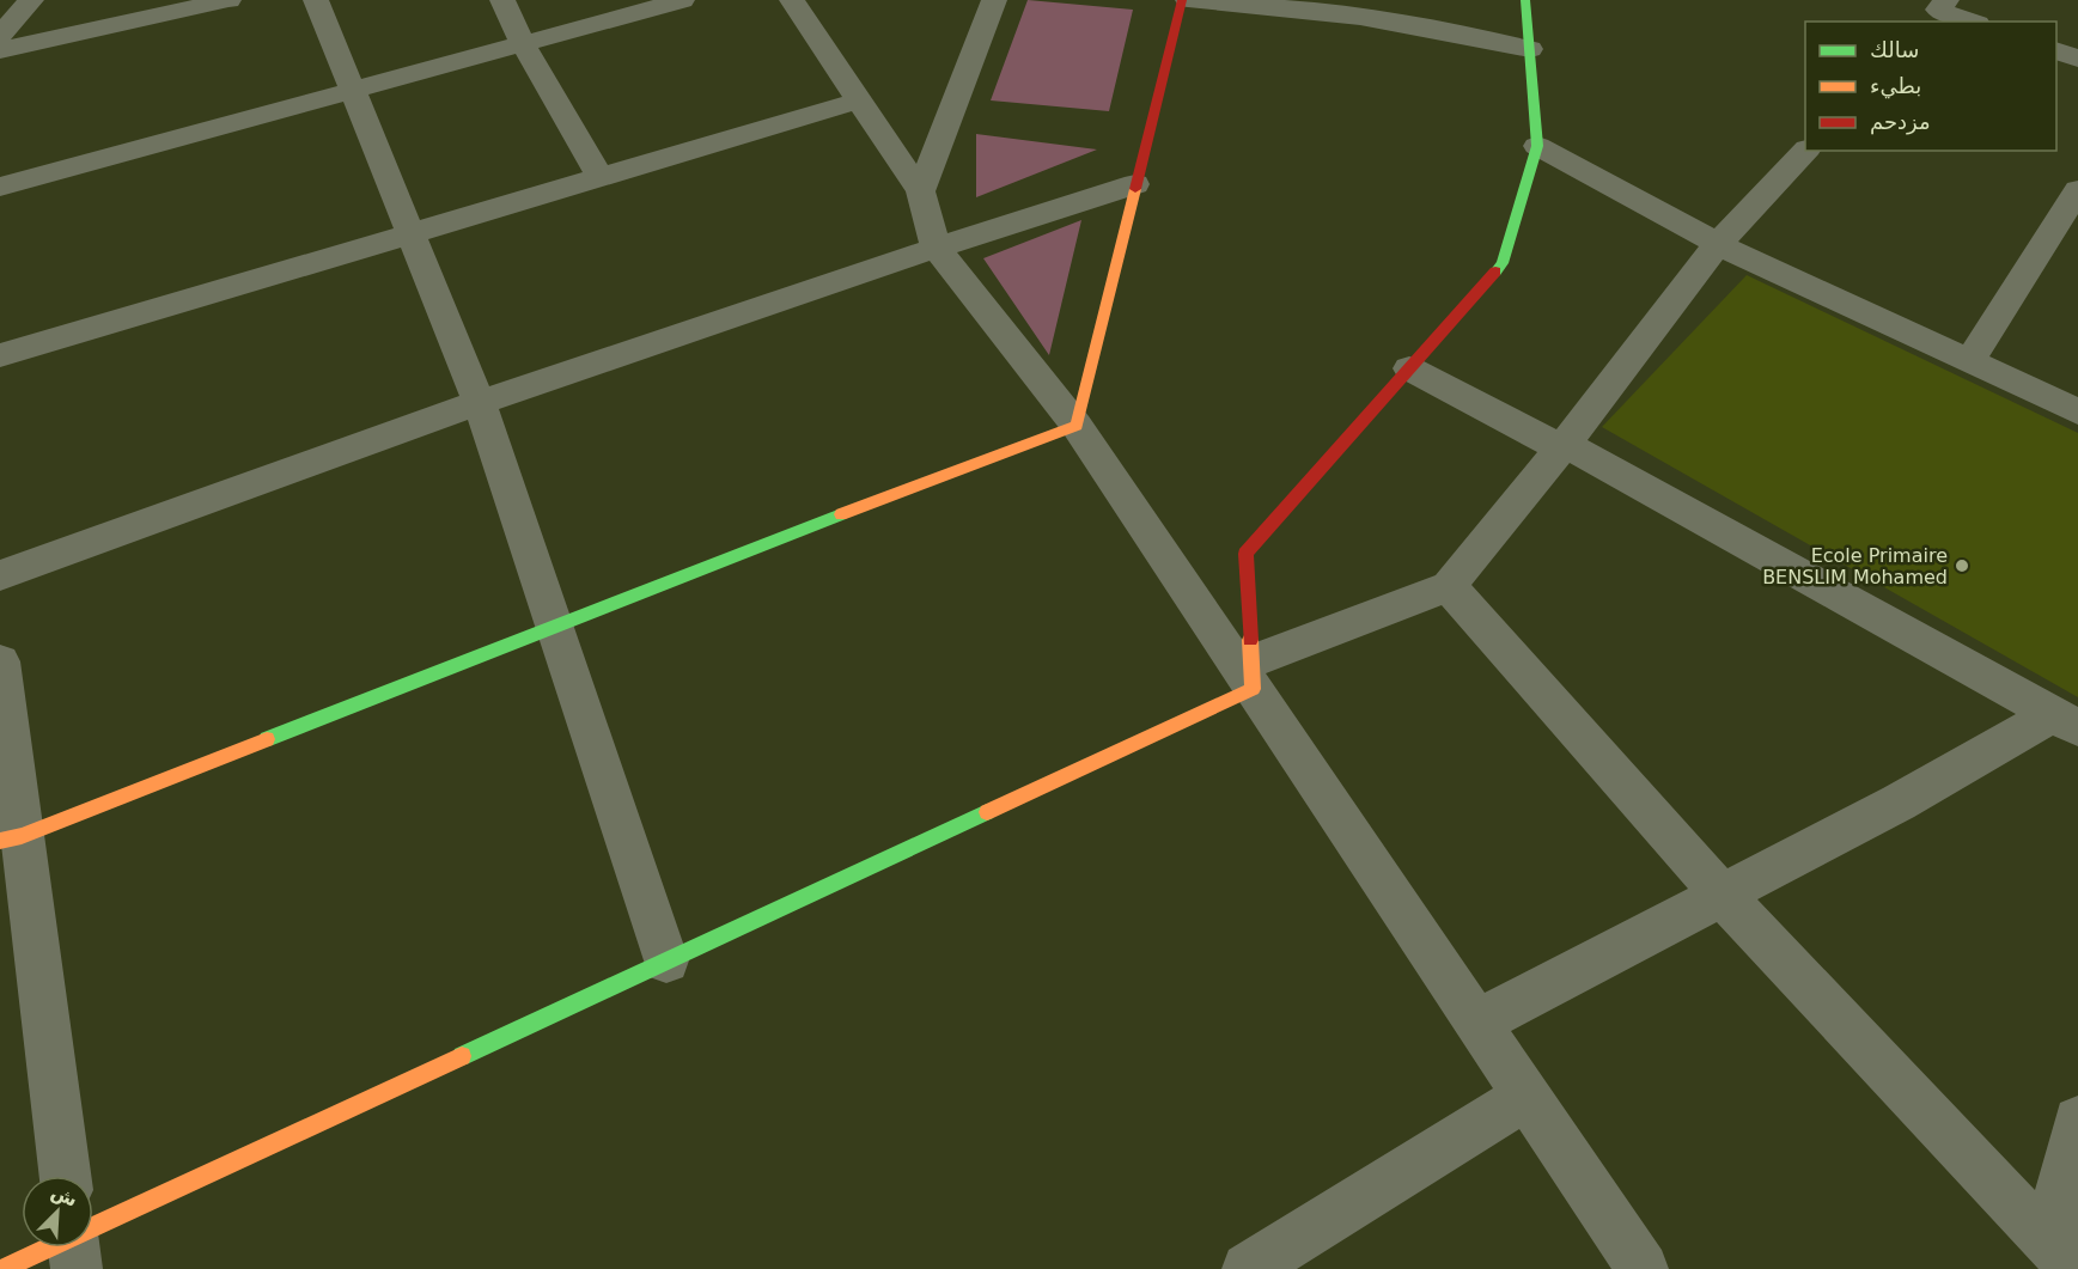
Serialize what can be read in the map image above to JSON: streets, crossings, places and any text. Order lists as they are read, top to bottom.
{
  "places": ["Ecole Primaire BENSLIM Mohamed"],
  "legend": ["سالك", "بطيء", "مزدحم"],
  "north": "top right"
}
